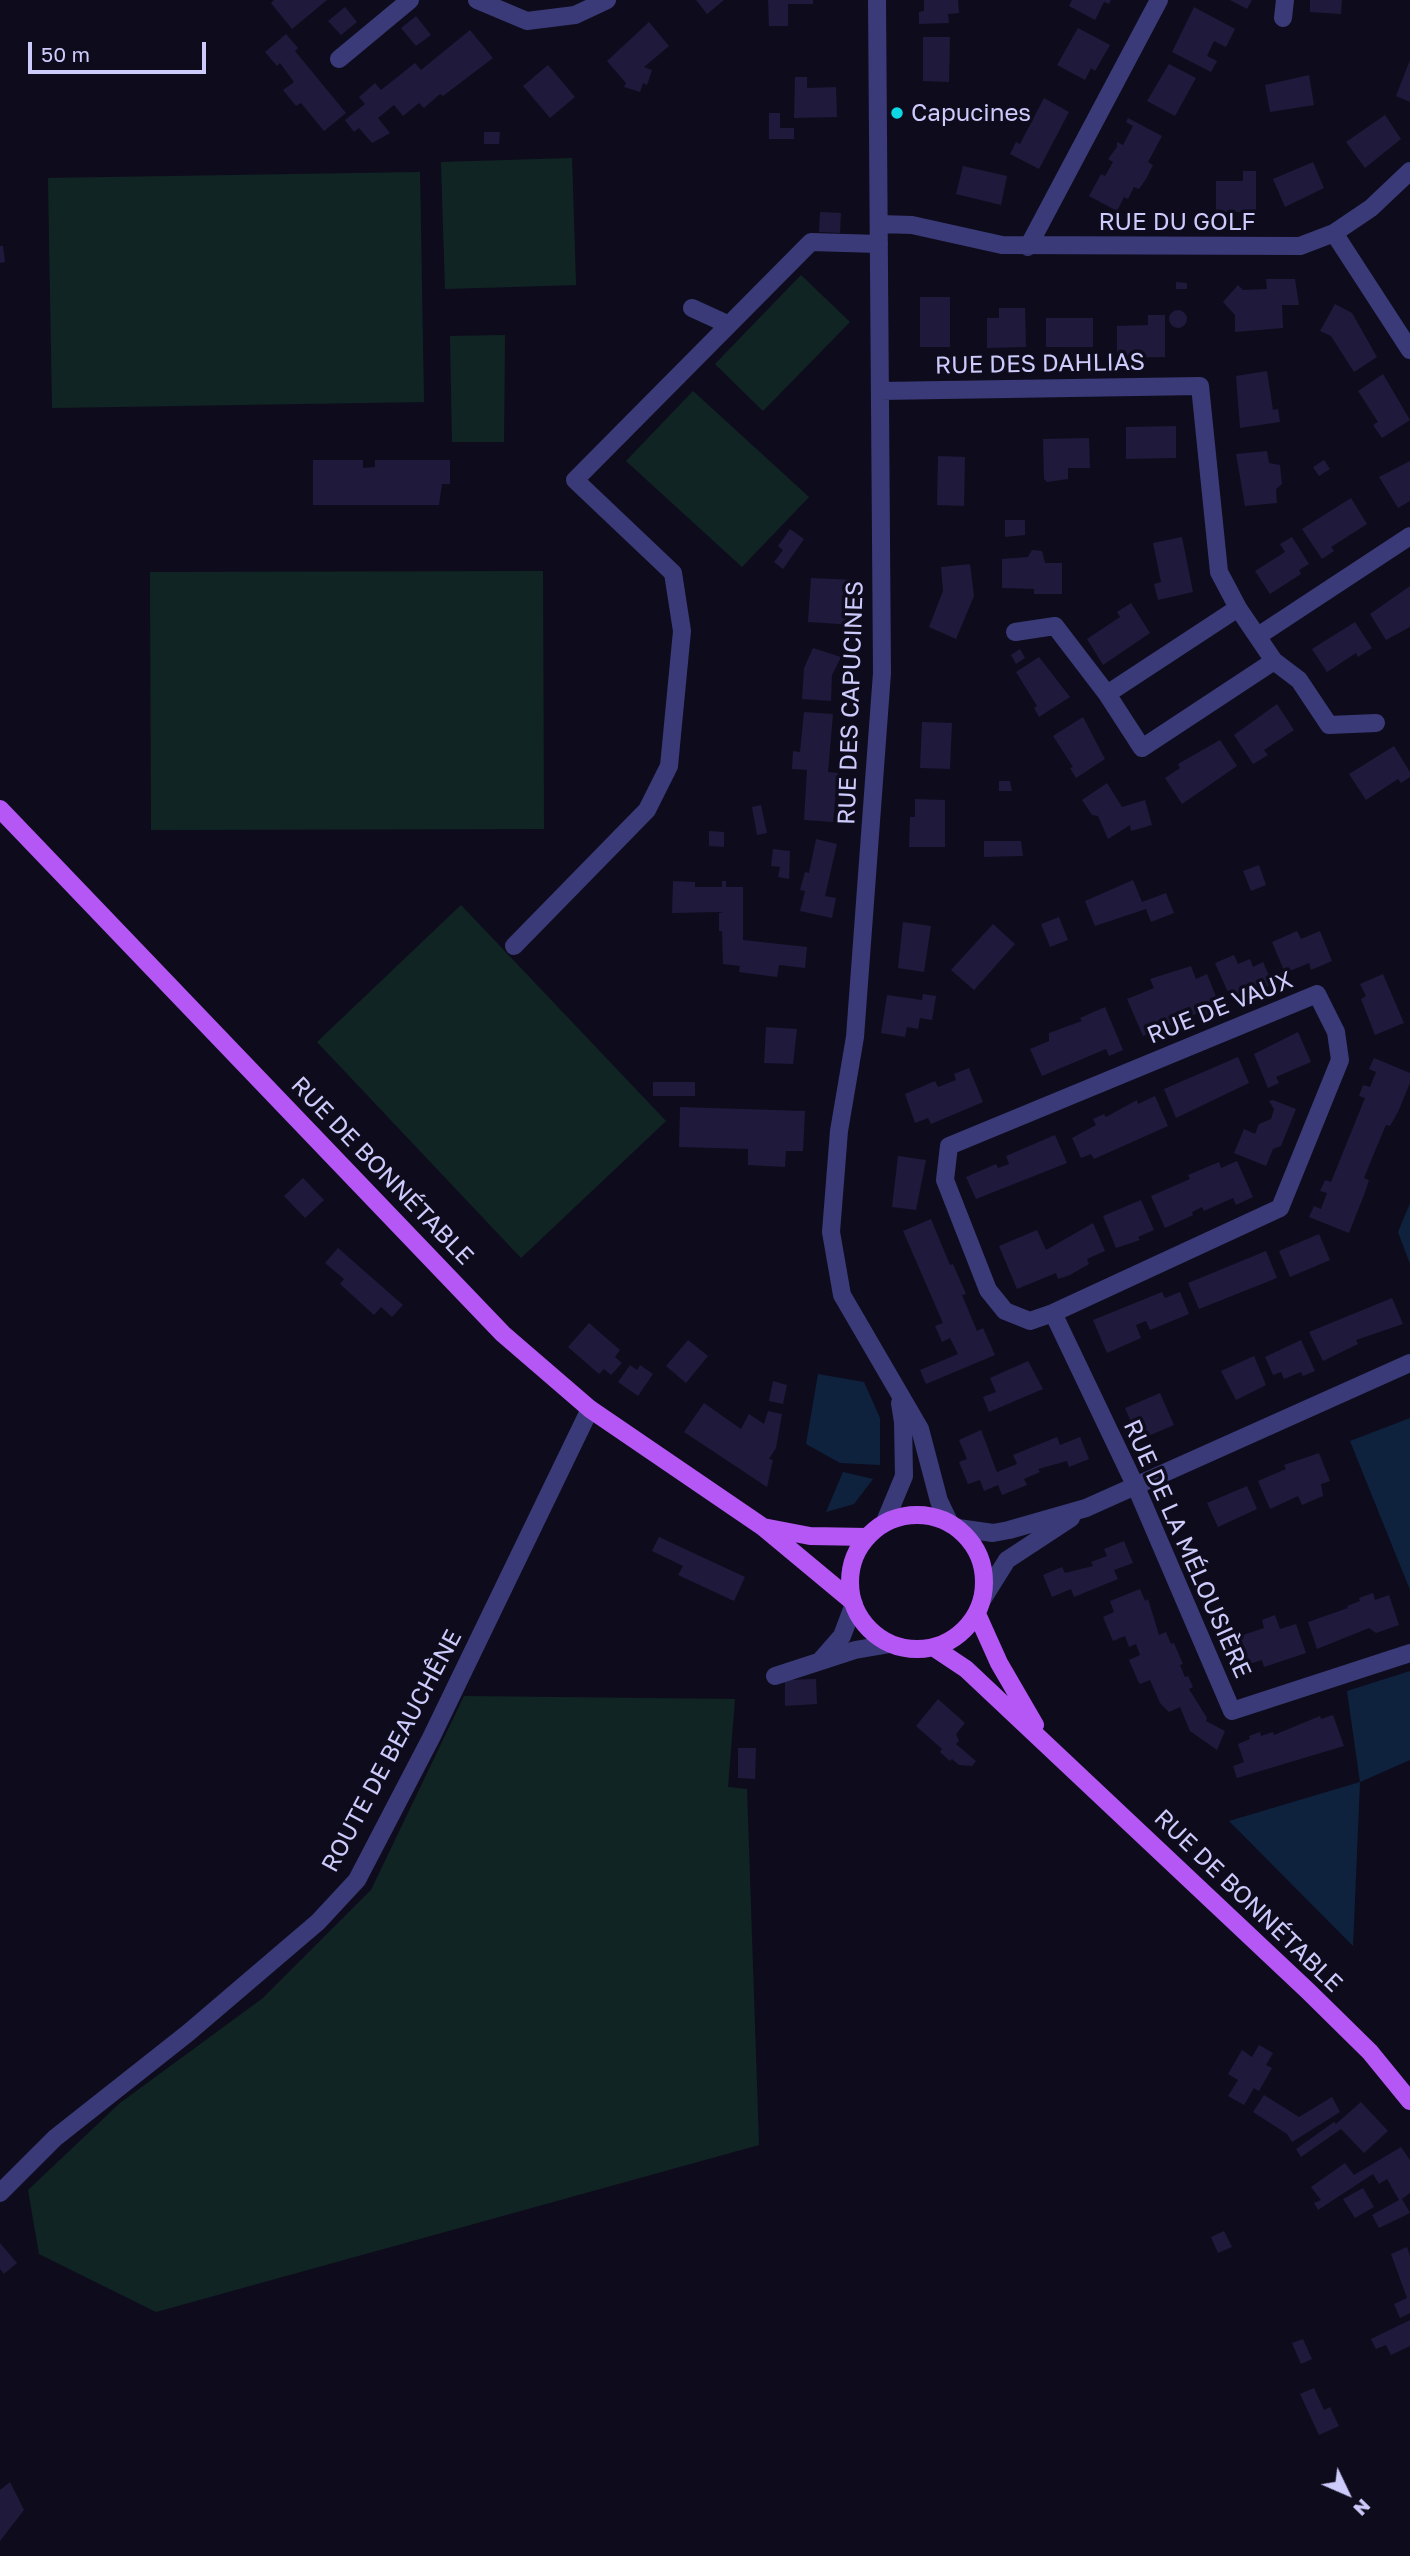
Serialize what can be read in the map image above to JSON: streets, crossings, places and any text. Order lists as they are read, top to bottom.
{
  "streets": {
    "main road": ["RUE DE BONNÉTABLE"],
    "street": [
      "RUE DU GOLF",
      "RUE DES DAHLIAS",
      "RUE DES CAPUCINES",
      "RUE DE VAUX",
      "RUE DE LA MÉLOUSIÈRE",
      "ROUTE DE BEAUCHÊNE"
    ]
  },
  "crossings": [
    ["RUE DU GOLF", "RUE DES CAPUCINES"],
    ["RUE DES DAHLIAS", "RUE DES CAPUCINES"],
    ["RUE DES CAPUCINES", "RUE DE BONNÉTABLE"],
    ["RUE DE VAUX", "RUE DE LA MÉLOUSIÈRE"],
    ["RUE DE BONNÉTABLE", "ROUTE DE BEAUCHÊNE"]
  ],
  "places": ["Capucines"],
  "scale_bar": "50 m",
  "north": "bottom right"
}
